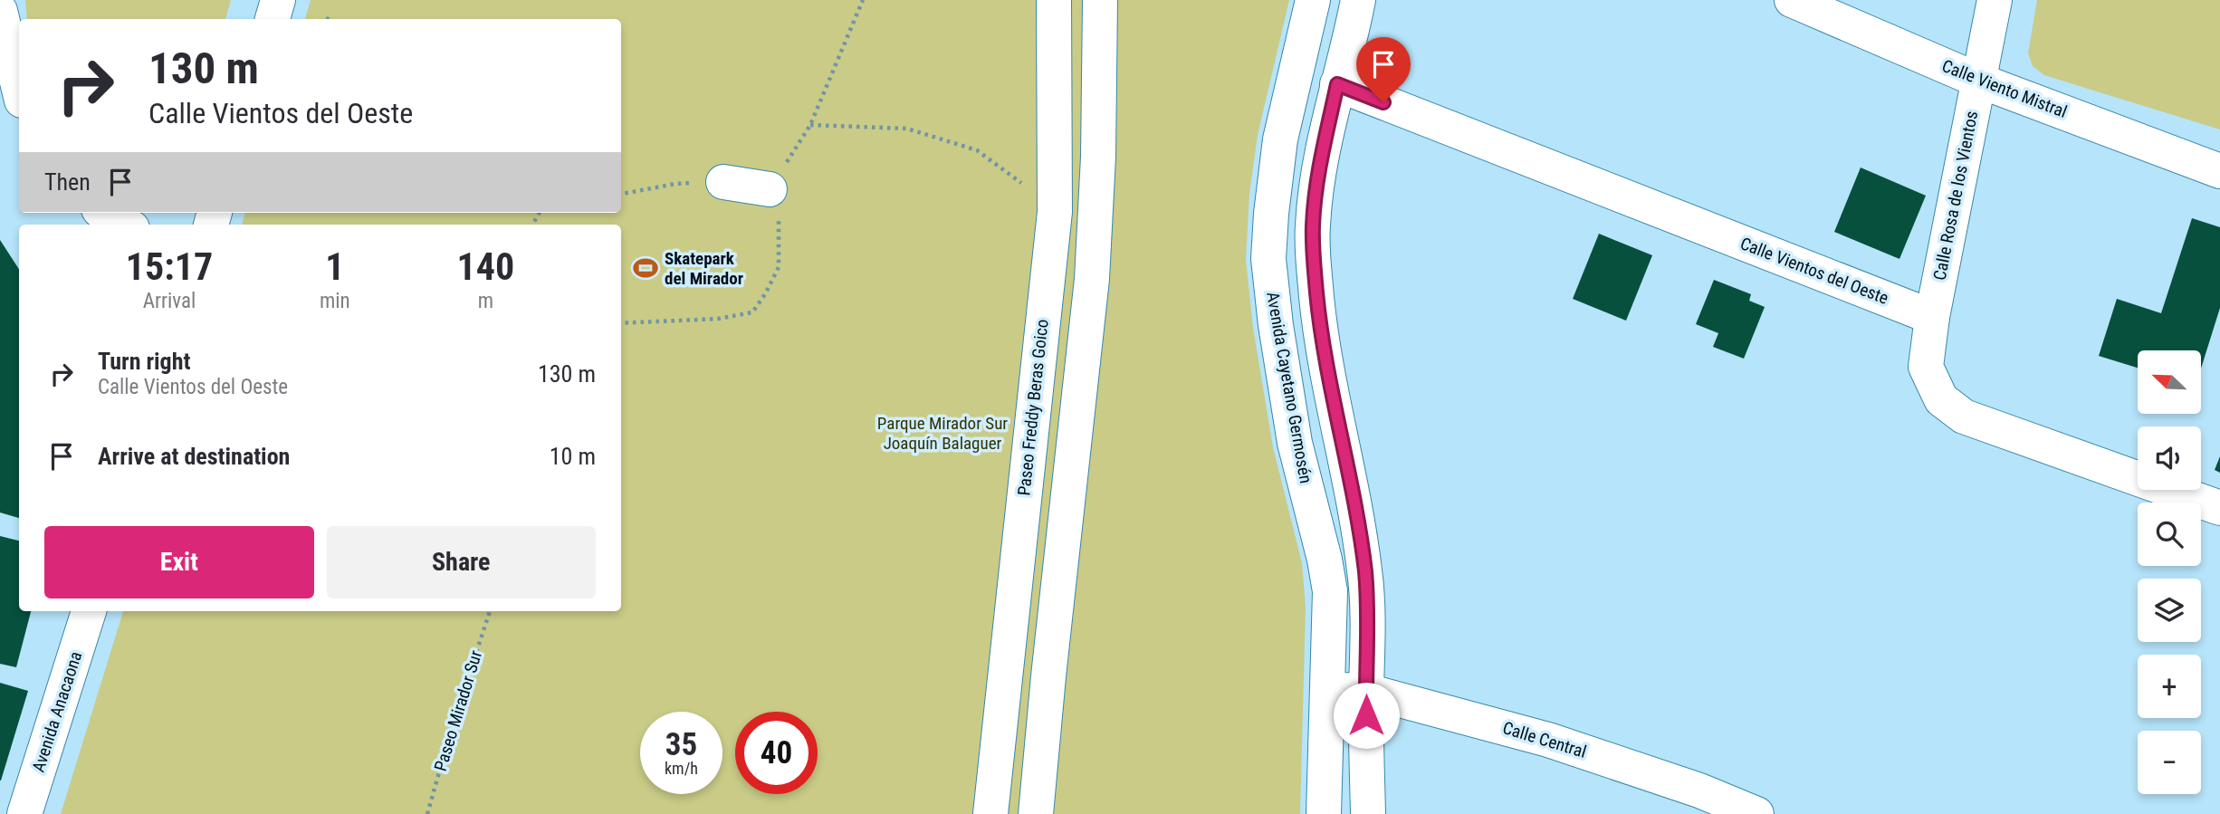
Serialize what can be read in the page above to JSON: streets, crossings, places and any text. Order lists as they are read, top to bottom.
{
  "streets": {
    "street": [
      "Calle Viento Mistral",
      "Calle Rosa de los Vientos",
      "Calle Vientos del Oeste",
      "Avenida Cayetano Germosén",
      "Paseo Freddy Beras Goico",
      "Avenida Anacaona",
      "Calle Central"
    ],
    "path": ["Paseo Mirador Sur"]
  },
  "crossings": [
    ["Calle Viento Mistral", "Calle Rosa de los Vientos"],
    ["Calle Rosa de los Vientos", "Calle Vientos del Oeste"],
    ["Avenida Cayetano Germosén", "Calle Central"]
  ],
  "parks": ["Parque Mirador Sur Joaquín Balaguer"],
  "places": {
    "sports": ["Skatepark del Mirador"]
  },
  "north": "top left",
  "page": {
    "turn": ["130 m", "Calle Vientos del Oeste"],
    "then": "Then",
    "eta": [
      "15:17",
      "Arrival",
      "1",
      "min",
      "140",
      "m"
    ],
    "list": [
      {
        "name": "Turn right",
        "note": "Calle Vientos del Oeste",
        "value": "130 m"
      },
      {
        "name": "Arrive at destination",
        "value": "10 m"
      }
    ],
    "map_buttons": ["+", "−"],
    "buttons": ["Exit", "Share"],
    "speed": "35 km/h",
    "limit": "40"
  }
}
